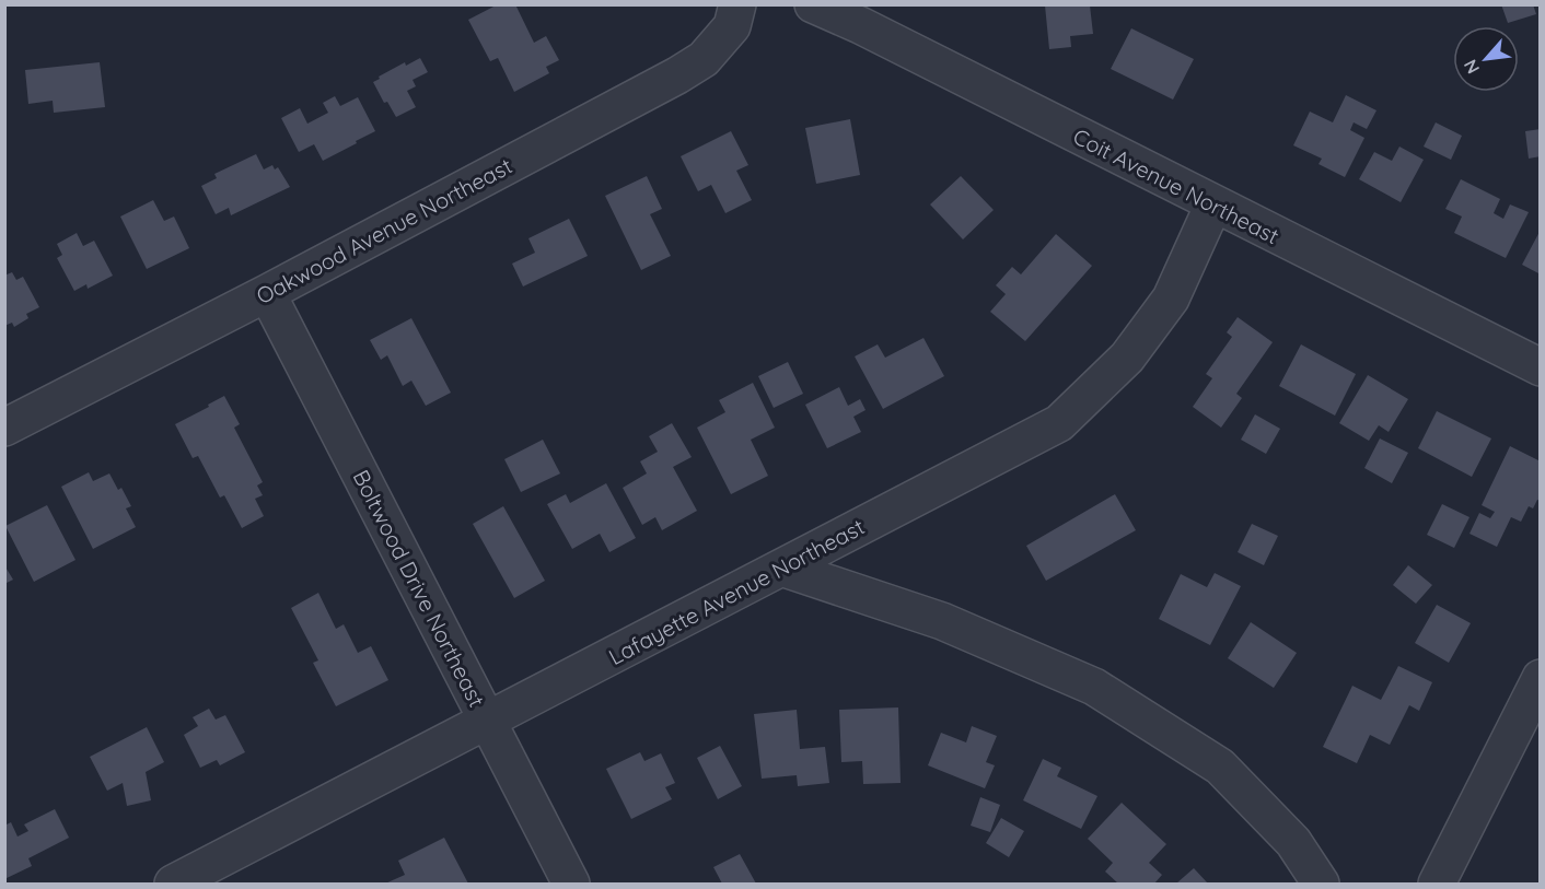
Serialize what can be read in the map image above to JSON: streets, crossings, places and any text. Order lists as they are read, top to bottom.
{
  "streets": {
    "street": [
      "Coit Avenue Northeast",
      "Oakwood Avenue Northeast",
      "Boltwood Drive Northeast",
      "Lafayette Avenue Northeast"
    ]
  },
  "crossings": [
    ["Coit Avenue Northeast", "Lafayette Avenue Northeast"],
    ["Oakwood Avenue Northeast", "Boltwood Drive Northeast"],
    ["Boltwood Drive Northeast", "Lafayette Avenue Northeast"]
  ],
  "north": "bottom left"
}
